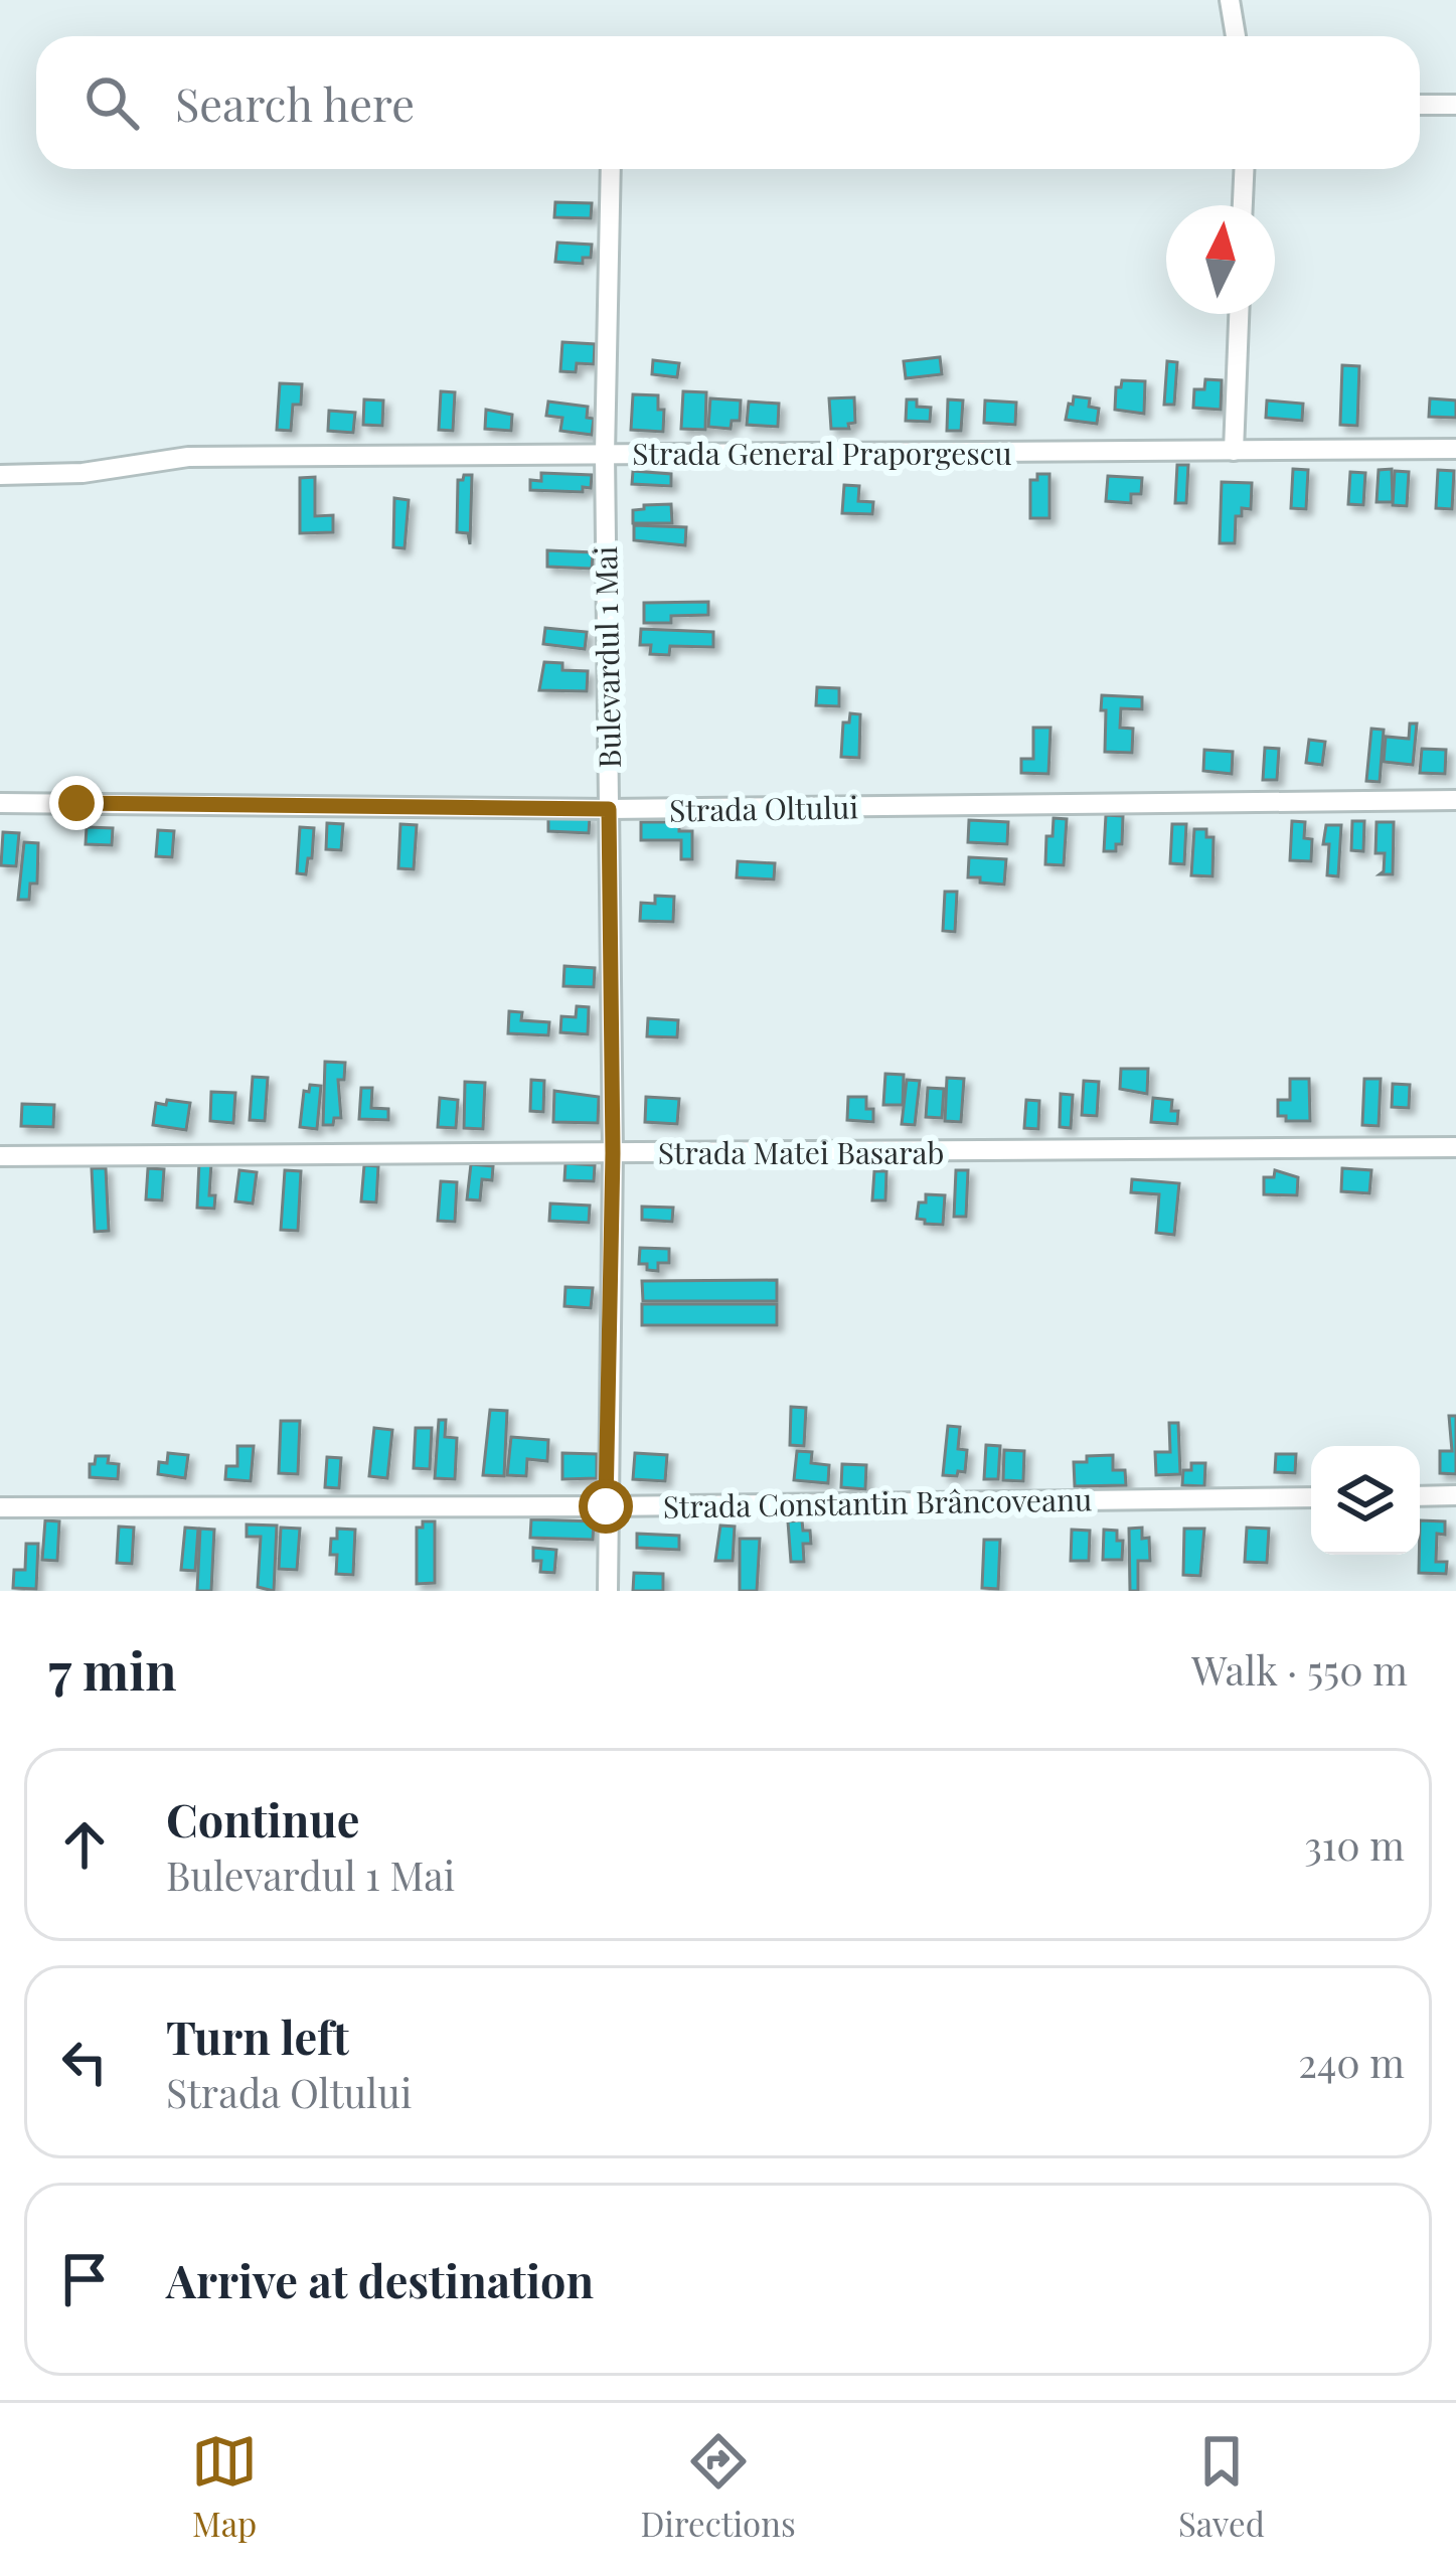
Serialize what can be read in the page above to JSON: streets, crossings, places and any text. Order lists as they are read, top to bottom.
{
  "streets": {
    "street": [
      "Strada General Praporgescu",
      "Bulevardul 1 Mai",
      "Strada Oltului",
      "Strada Matei Basarab",
      "Strada Constantin Brâncoveanu"
    ]
  },
  "crossings": [
    ["Strada General Praporgescu", "Bulevardul 1 Mai"],
    ["Bulevardul 1 Mai", "Strada Oltului"],
    ["Bulevardul 1 Mai", "Strada Matei Basarab"],
    ["Bulevardul 1 Mai", "Strada Constantin Brâncoveanu"]
  ],
  "north": "top",
  "page": {
    "search": "Search here",
    "heading": ["7 min", "Walk · 550 m"],
    "list": [
      ["Continue", "Bulevardul 1 Mai", "310 m"],
      ["Turn left", "Strada Oltului", "240 m"],
      "Arrive at destination"
    ],
    "nav": ["Map", "Directions", "Saved"]
  }
}
